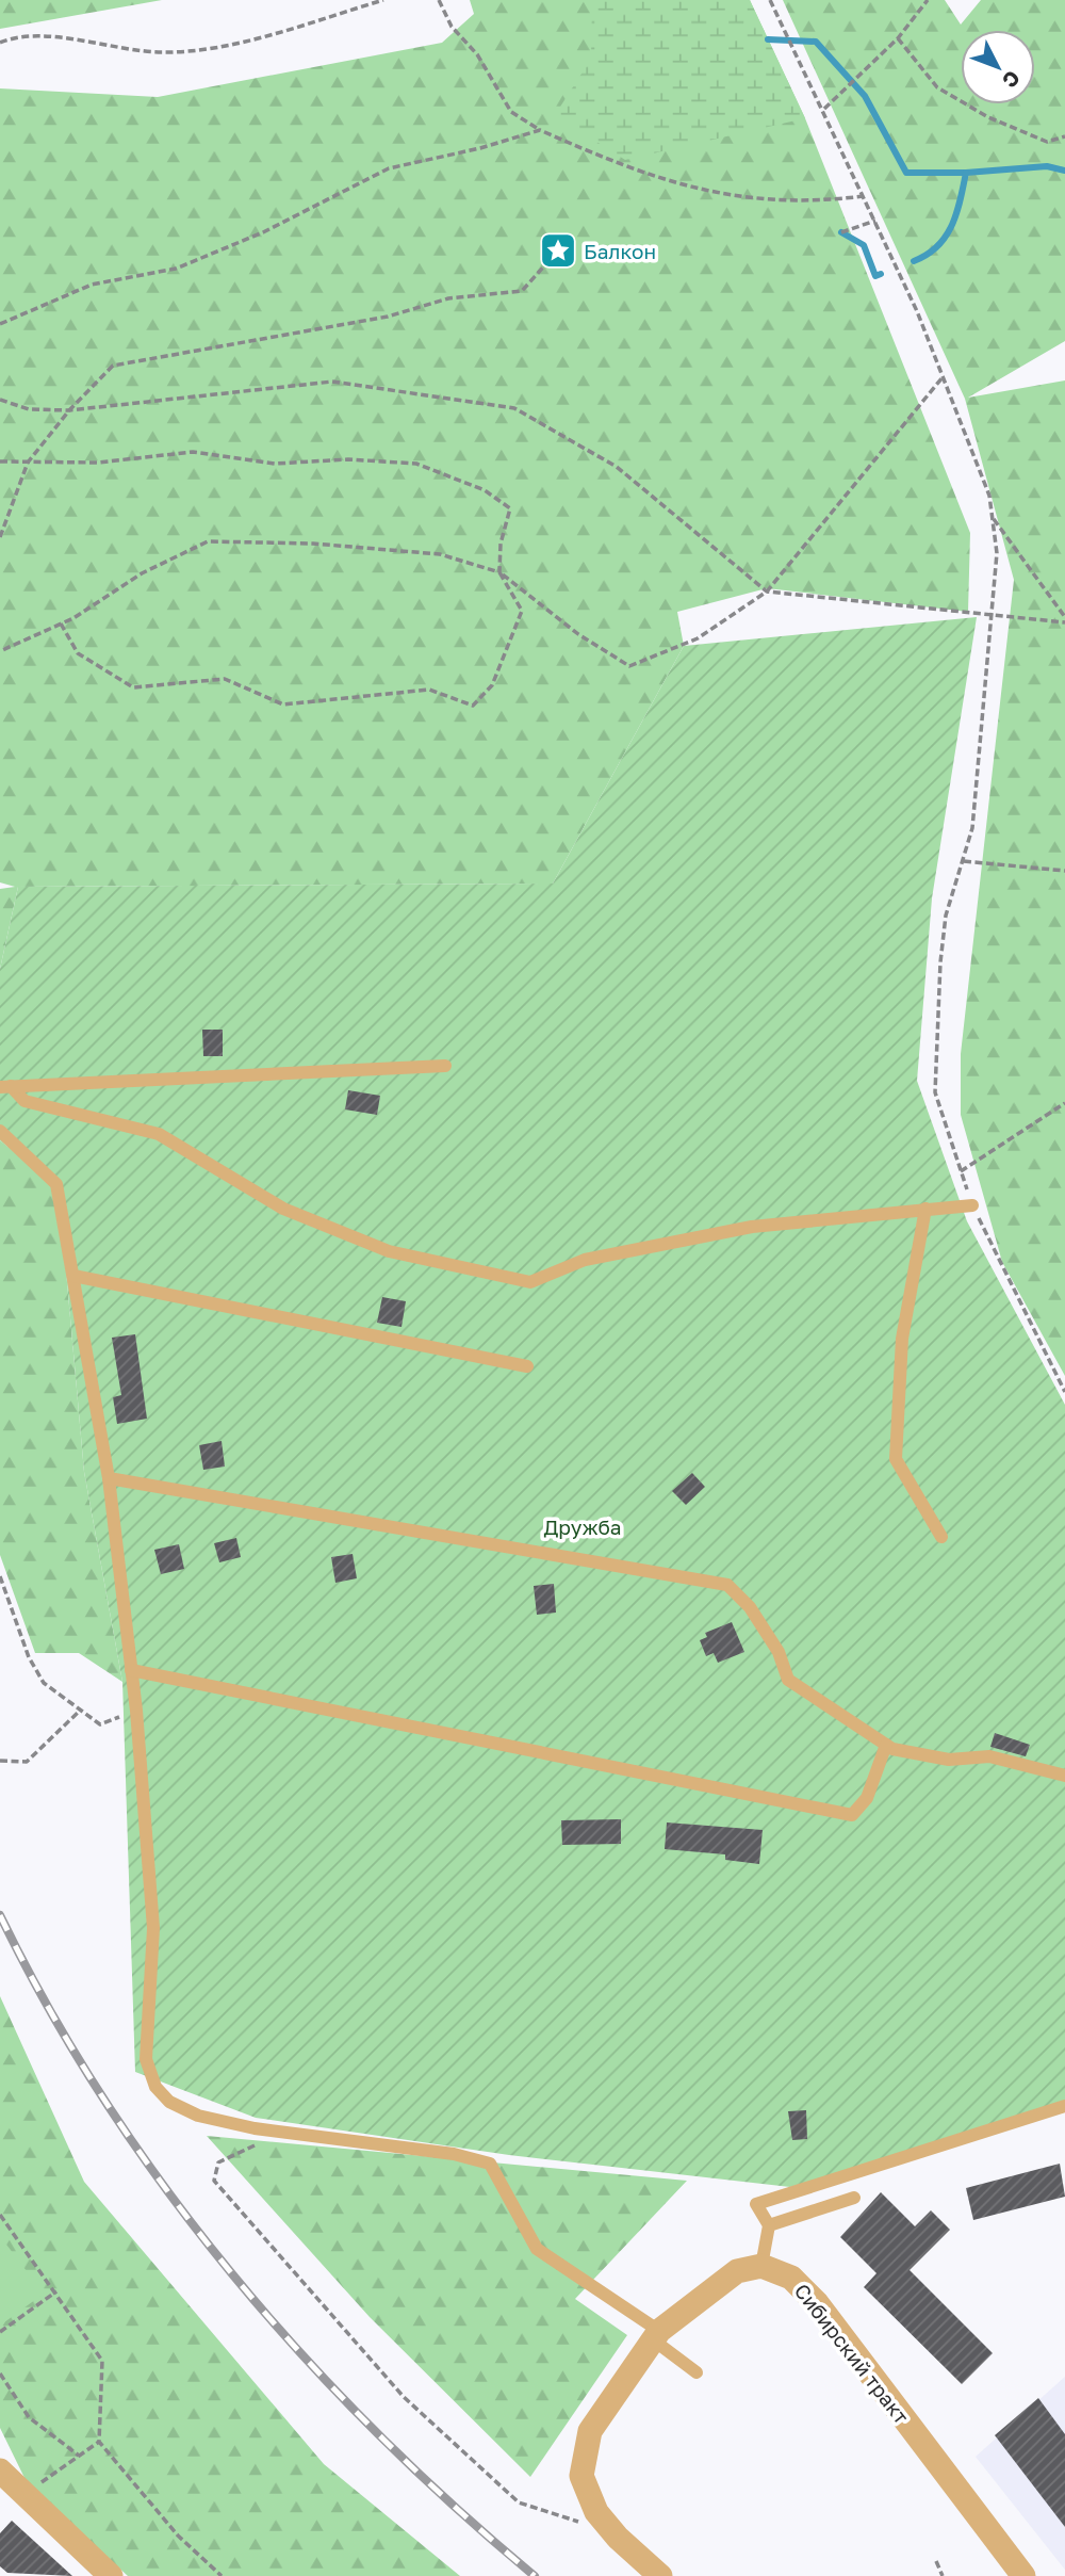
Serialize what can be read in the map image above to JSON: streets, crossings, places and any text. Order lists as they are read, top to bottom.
{
  "streets": {
    "street": ["Сибирский тракт"]
  },
  "parks": ["Дружба"],
  "places": {
    "place": ["Балкон"]
  },
  "north": "bottom right"
}
